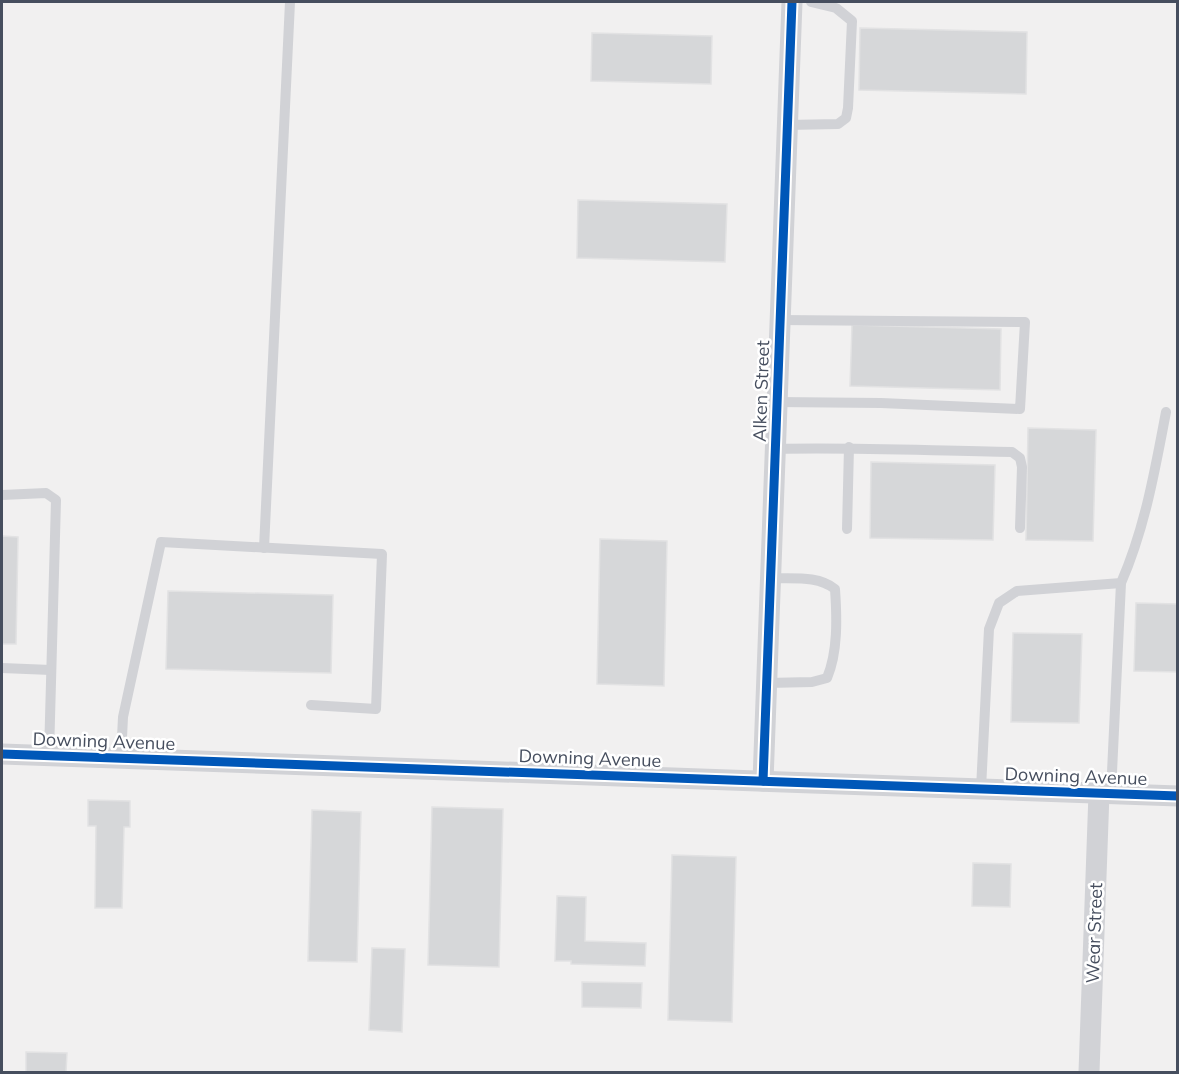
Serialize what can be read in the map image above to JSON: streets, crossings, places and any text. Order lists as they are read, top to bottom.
{
  "streets": {
    "street": ["Alken Street", "Downing Avenue", "Wear Street"]
  },
  "crossings": [
    ["Alken Street", "Downing Avenue"],
    ["Downing Avenue", "Wear Street"]
  ]
}
